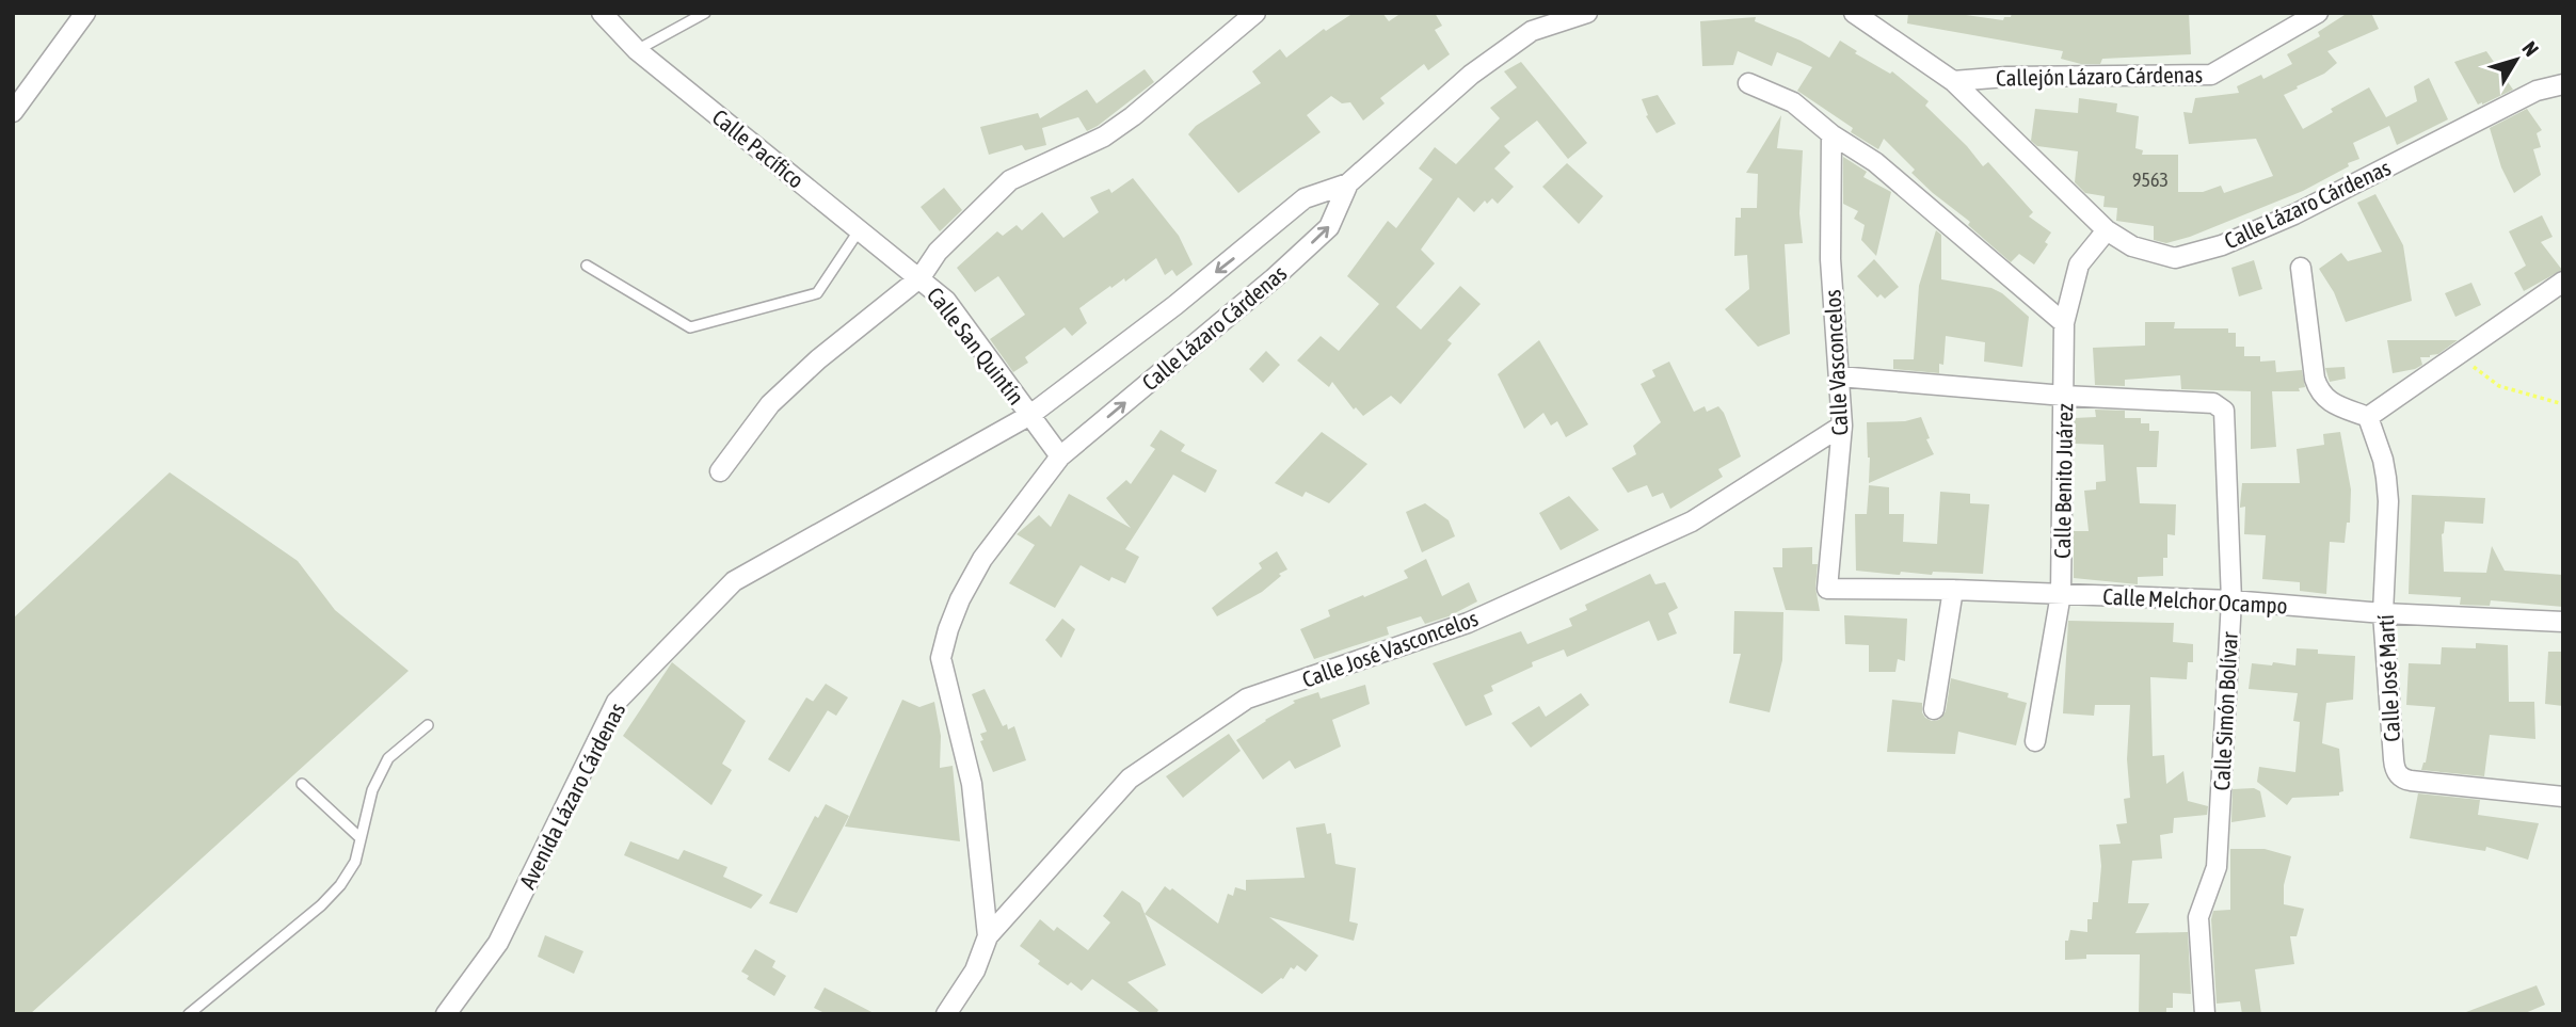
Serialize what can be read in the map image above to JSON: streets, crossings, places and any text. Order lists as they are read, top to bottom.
{
  "streets": {
    "street": [
      "Callejón Lázaro Cárdenas",
      "Calle Pacífico",
      "Calle Lázaro Cárdenas",
      "Calle San Quintín",
      "Calle Vasconcelos",
      "Calle Benito Juárez",
      "Calle Melchor Ocampo",
      "Calle José Vasconcelos",
      "Calle José Martí",
      "Calle Simón Bolívar",
      "Avenida Lázaro Cárdenas"
    ]
  },
  "crossings": [
    ["Callejón Lázaro Cárdenas", "Calle Lázaro Cárdenas"],
    ["Calle Pacífico", "Calle San Quintín"],
    ["Calle Lázaro Cárdenas", "Calle San Quintín"],
    ["Calle Lázaro Cárdenas", "Calle Benito Juárez"],
    ["Calle Lázaro Cárdenas", "Calle José Vasconcelos"],
    ["Calle Lázaro Cárdenas", "Avenida Lázaro Cárdenas"],
    ["Calle San Quintín", "Avenida Lázaro Cárdenas"],
    ["Calle Vasconcelos", "Calle Melchor Ocampo"],
    ["Calle Vasconcelos", "Calle José Vasconcelos"],
    ["Calle Benito Juárez", "Calle Melchor Ocampo"],
    ["Calle Benito Juárez", "Calle Simón Bolívar"],
    ["Calle Melchor Ocampo", "Calle José Martí"],
    ["Calle Melchor Ocampo", "Calle Simón Bolívar"]
  ],
  "house_numbers": ["9563"],
  "north": "top right"
}
